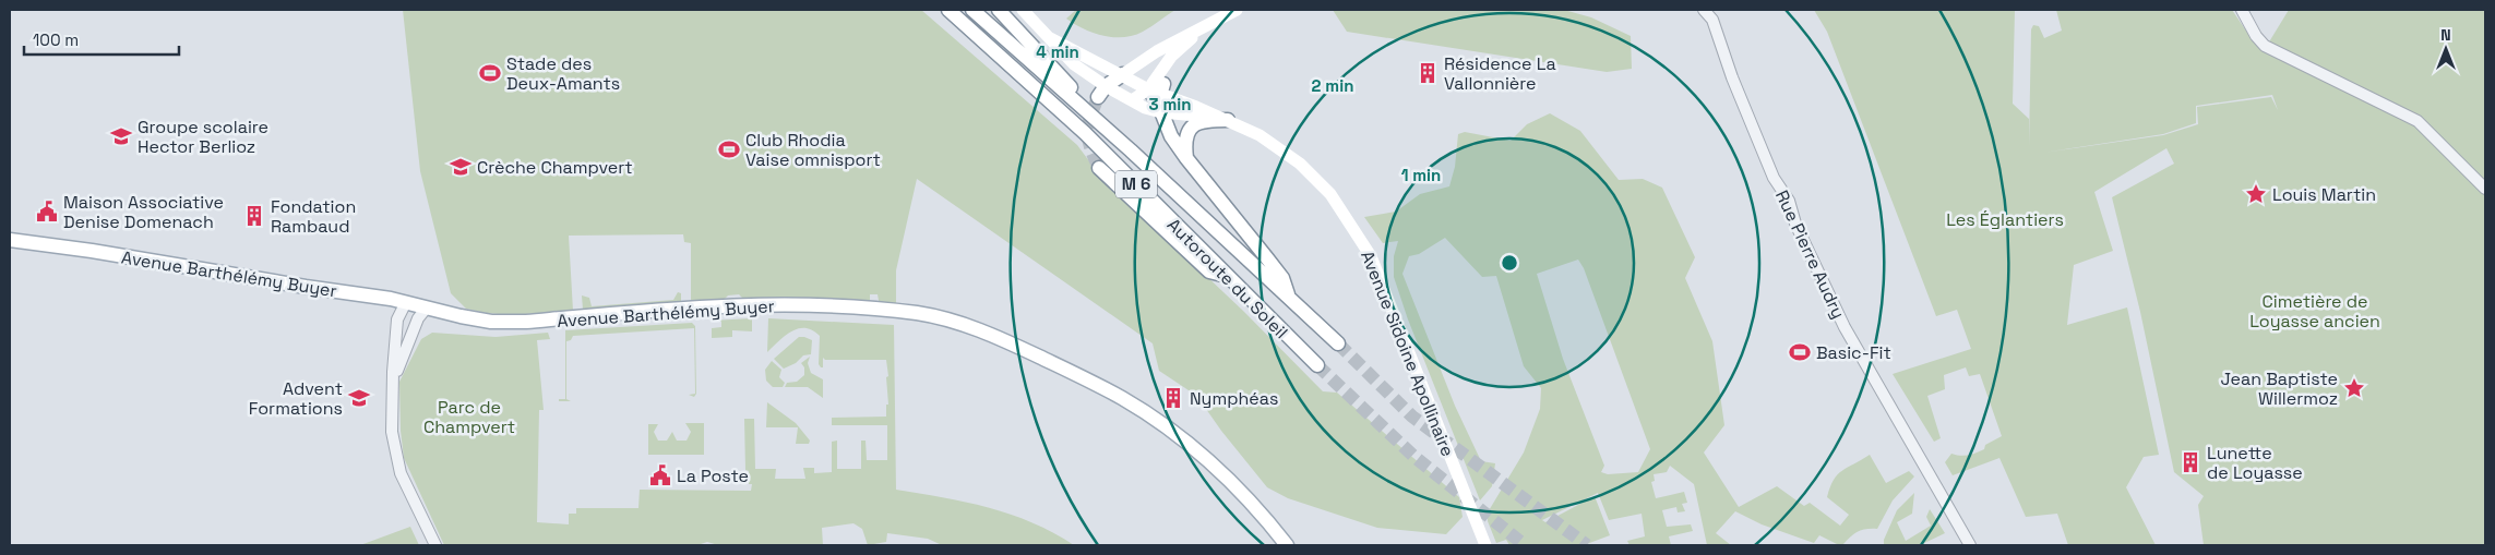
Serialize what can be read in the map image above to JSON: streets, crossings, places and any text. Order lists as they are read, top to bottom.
{
  "streets": {
    "main road": [
      "M 6",
      "Avenue Barthélémy Buyer",
      "Autoroute du Soleil",
      "Avenue Sidoine Apollinaire"
    ],
    "street": ["Rue Pierre Audry"]
  },
  "parks": ["Les Églantiers", "Cimetière de Loyasse ancien", "Parc de Champvert"],
  "places": {
    "sports": ["Stade des Deux-Amants", "Club Rhodia Vaise omnisport", "Basic-Fit"],
    "building": [
      "Résidence La Vallonnière",
      "Fondation Rambaud",
      "Nymphéas",
      "Lunette de Loyasse"
    ],
    "school or university": ["Groupe scolaire Hector Berlioz", "Crèche Champvert", "Advent Formations"],
    "place": ["Louis Martin", "Jean Baptiste Willermoz"],
    "public building": ["Maison Associative Denise Domenach", "La Poste"]
  },
  "scale_bar": "100 m",
  "north": "top",
  "rings": [
    "4 min",
    "2 min",
    "3 min",
    "1 min"
  ]
}
